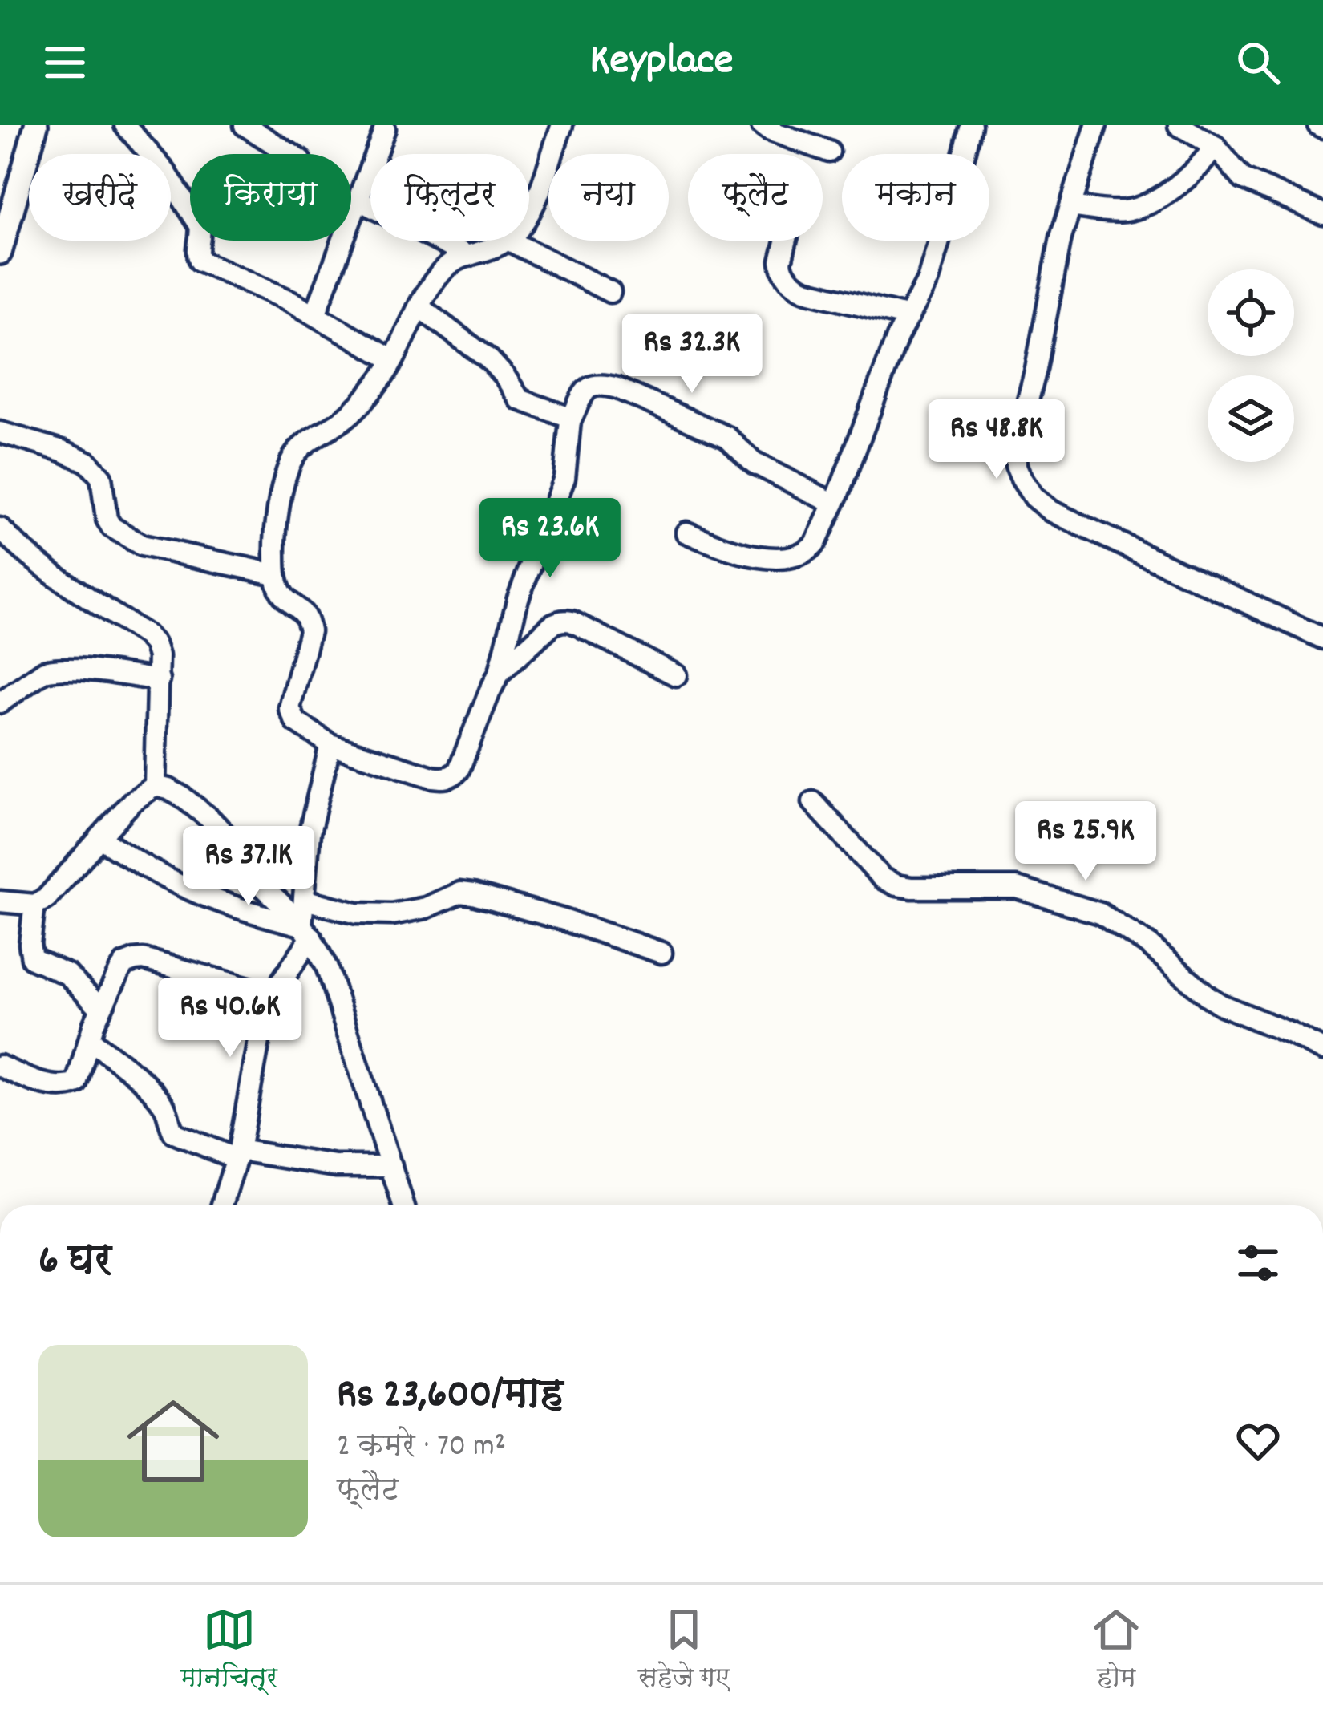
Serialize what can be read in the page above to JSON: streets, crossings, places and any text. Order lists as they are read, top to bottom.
{
  "page": {
    "header": "Keyplace",
    "chip": [
      "खरीदें",
      "किराया",
      "फ़िल्टर",
      "नया",
      "फ़्लैट",
      "मकान"
    ],
    "price": [
      "Rs 32.3K",
      "Rs 48.8K",
      "Rs 23.6K",
      "Rs 25.9K",
      "Rs 37.1K",
      "Rs 40.6K"
    ],
    "heading": "6 घर",
    "list": [
      {
        "name": "Rs 23,600/माह",
        "note": "2 कमरे · 70 m² · फ़्लैट"
      }
    ],
    "tabs": ["मानचित्र", "सहेजे गए", "होम"]
  }
}
